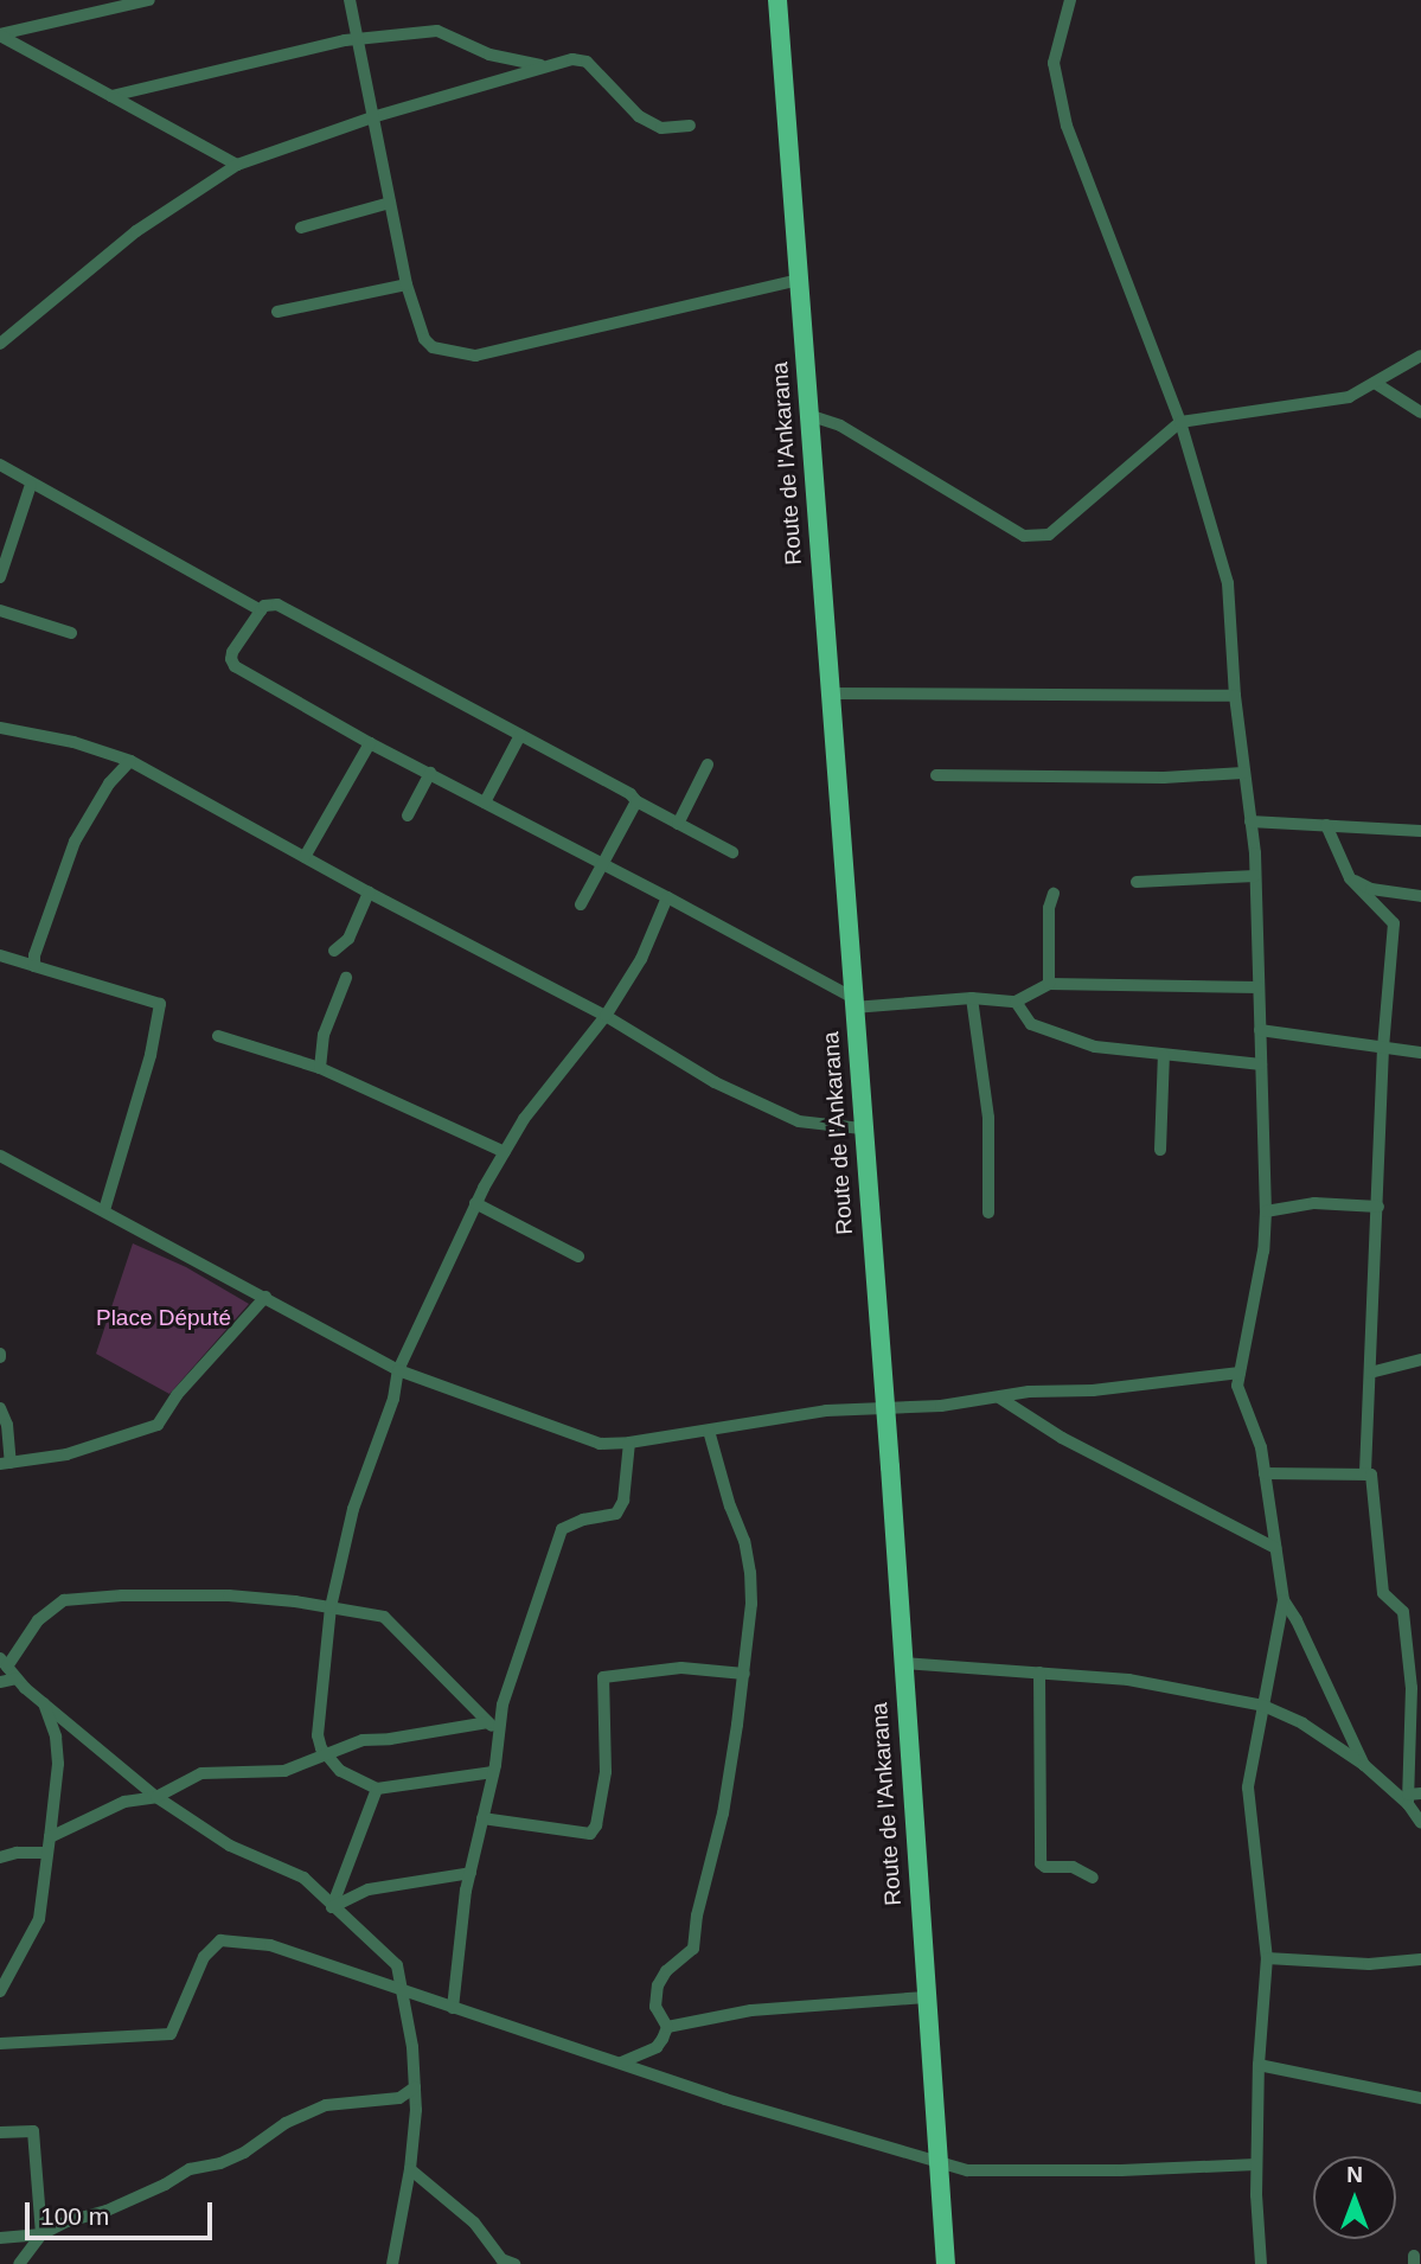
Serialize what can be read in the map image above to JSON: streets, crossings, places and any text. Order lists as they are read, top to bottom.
{
  "streets": {
    "main road": ["Route de l'Ankarana"]
  },
  "parks": ["Place Député"],
  "scale_bar": "100 m",
  "north": "top"
}
